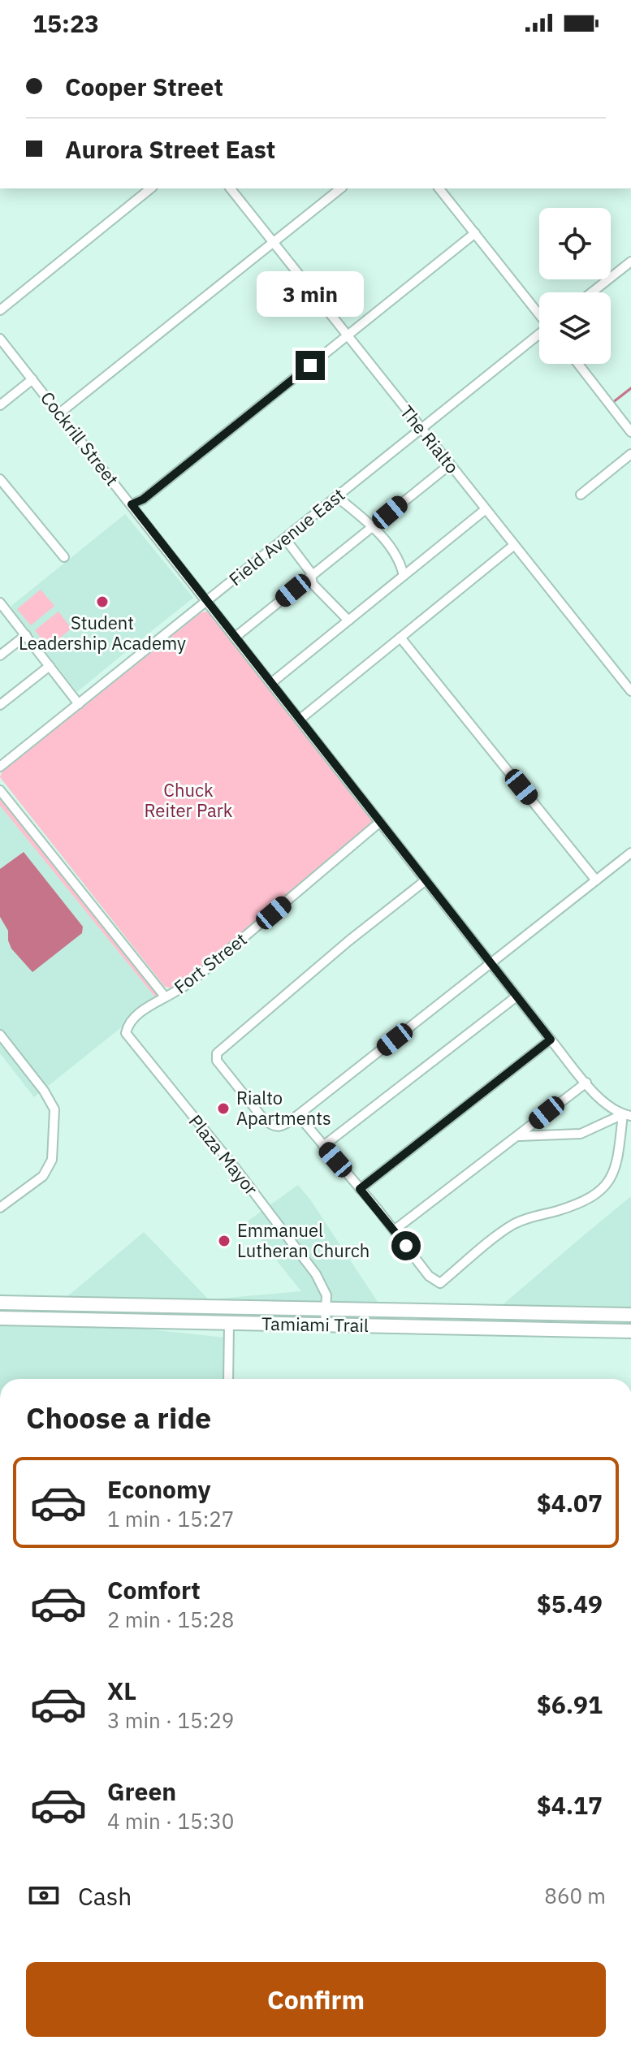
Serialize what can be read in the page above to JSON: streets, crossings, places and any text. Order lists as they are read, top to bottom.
{
  "streets": {
    "main road": ["Tamiami Trail"],
    "street": [
      "Cockrill Street",
      "The Rialto",
      "Field Avenue East",
      "Fort Street",
      "Plaza Mayor"
    ]
  },
  "crossings": [
    ["Cockrill Street", "Field Avenue East"],
    ["Cockrill Street", "Fort Street"],
    ["The Rialto", "Field Avenue East"],
    ["Fort Street", "Plaza Mayor"],
    ["Plaza Mayor", "Tamiami Trail"]
  ],
  "parks": ["Chuck Reiter Park"],
  "places": ["Student Leadership Academy", "Rialto Apartments", "Emmanuel Lutheran Church"],
  "page": {
    "status": "15:23",
    "banner": ["Cooper Street", "Aurora Street East"],
    "bubble": "3 min",
    "heading": "Choose a ride",
    "list": [
      {
        "name": "Economy",
        "note": "1 min · 15:27",
        "value": "$4.07"
      },
      {
        "name": "Comfort",
        "note": "2 min · 15:28",
        "value": "$5.49"
      },
      {
        "name": "XL",
        "note": "3 min · 15:29",
        "value": "$6.91"
      },
      {
        "name": "Green",
        "note": "4 min · 15:30",
        "value": "$4.17"
      }
    ],
    "pay": ["Cash", "860 m"],
    "buttons": "Confirm"
  }
}
